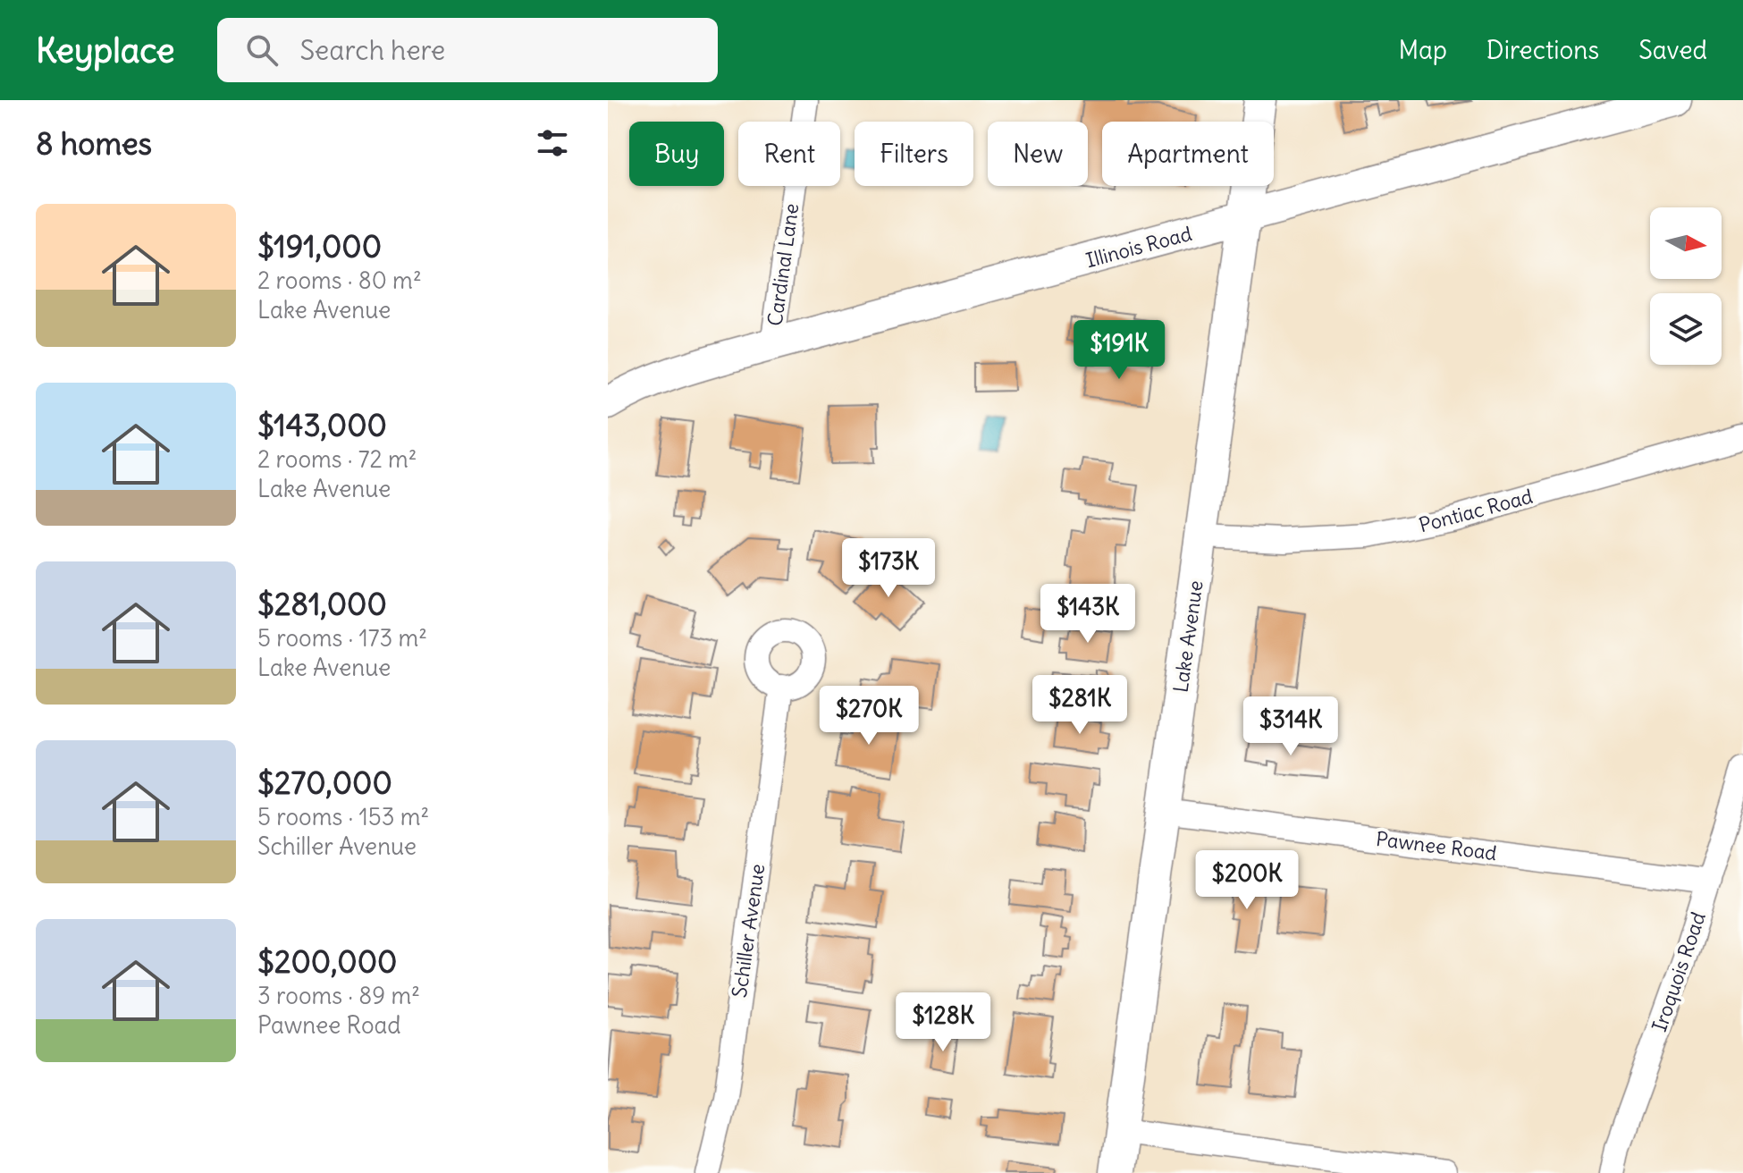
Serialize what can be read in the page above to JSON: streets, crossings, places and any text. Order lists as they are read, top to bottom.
{
  "streets": {
    "street": [
      "Illinois Road",
      "Cardinal Lane",
      "Pontiac Road",
      "Lake Avenue",
      "Pawnee Road",
      "Schiller Avenue",
      "Iroquois Road"
    ]
  },
  "crossings": [
    ["Illinois Road", "Cardinal Lane"],
    ["Illinois Road", "Lake Avenue"],
    ["Pontiac Road", "Lake Avenue"],
    ["Lake Avenue", "Pawnee Road"],
    ["Pawnee Road", "Iroquois Road"]
  ],
  "north": "right",
  "page": {
    "header": "Keyplace",
    "search": "Search here",
    "nav": ["Map", "Directions", "Saved"],
    "heading": "8 homes",
    "chip": [
      "Buy",
      "Rent",
      "Filters",
      "New",
      "Apartment"
    ],
    "list": [
      {
        "name": "$191,000",
        "note": "2 rooms · 80 m² · Lake Avenue"
      },
      {
        "name": "$143,000",
        "note": "2 rooms · 72 m² · Lake Avenue"
      },
      {
        "name": "$281,000",
        "note": "5 rooms · 173 m² · Lake Avenue"
      },
      {
        "name": "$270,000",
        "note": "5 rooms · 153 m² · Schiller Avenue"
      },
      {
        "name": "$200,000",
        "note": "3 rooms · 89 m² · Pawnee Road"
      }
    ],
    "price": [
      "$191K",
      "$173K",
      "$143K",
      "$281K",
      "$270K",
      "$314K",
      "$200K",
      "$128K"
    ]
  }
}
